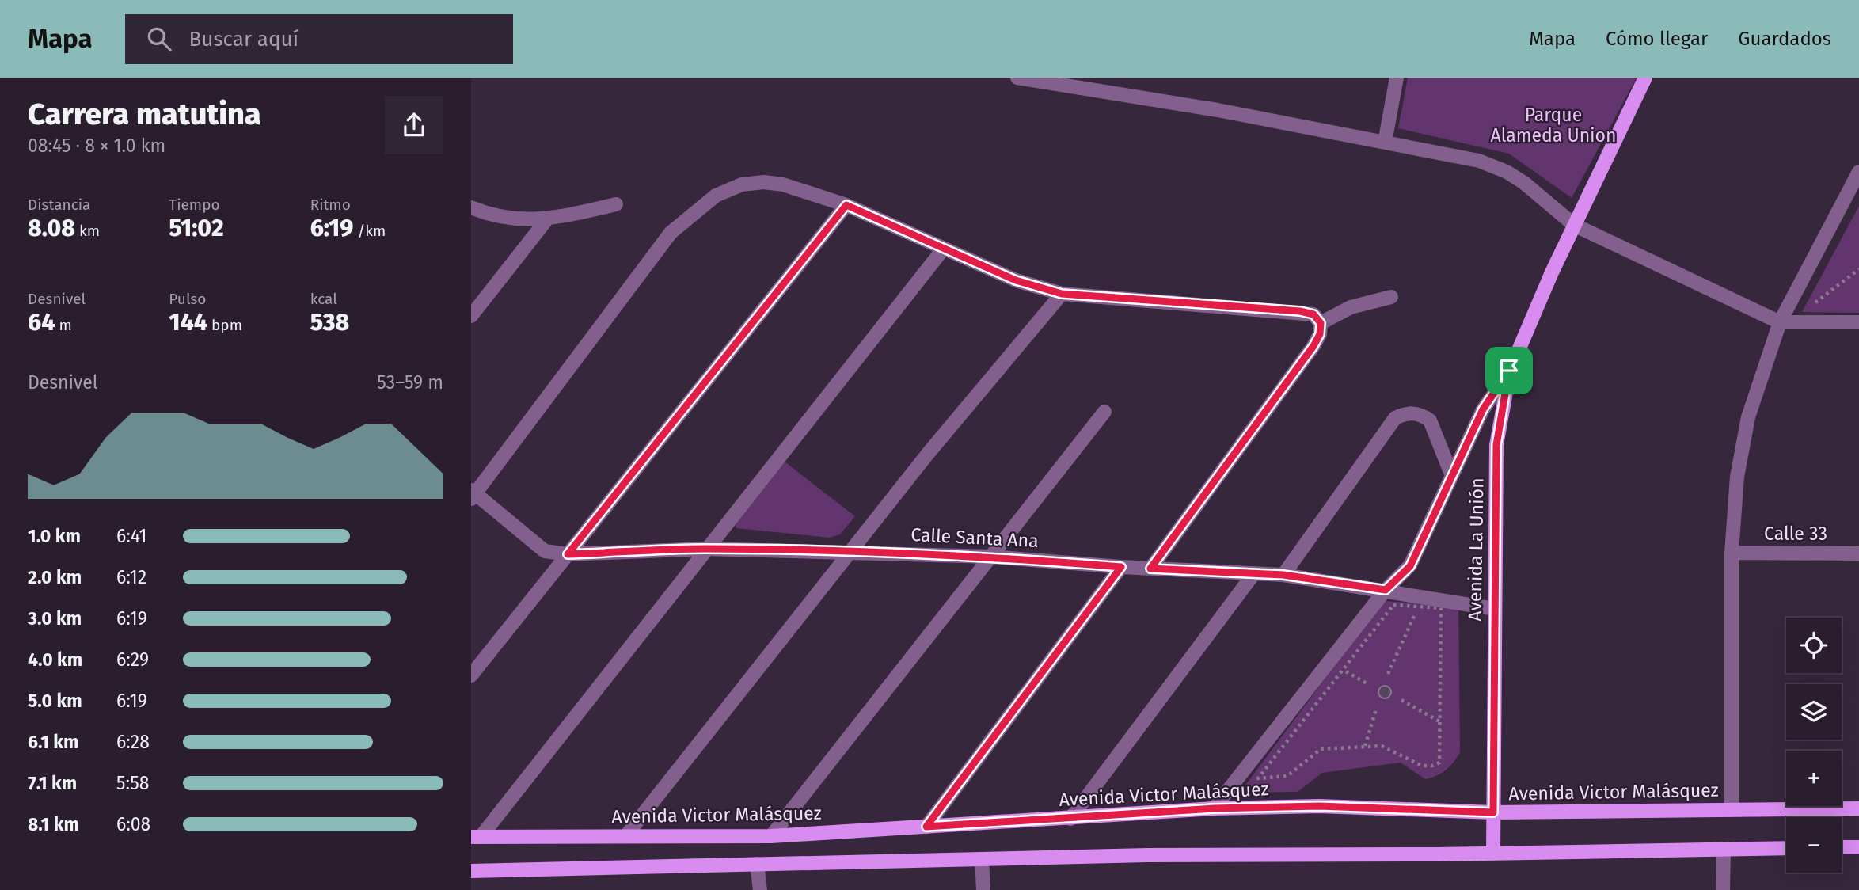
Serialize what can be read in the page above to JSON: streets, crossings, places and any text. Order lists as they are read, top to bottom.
{
  "streets": {
    "main road": ["Avenida La Unión", "Avenida Victor Malásquez"],
    "street": ["Calle 33", "Calle Santa Ana"]
  },
  "crossings": [
    ["Calle Santa Ana", "Avenida La Unión"],
    ["Avenida La Unión", "Avenida Victor Malásquez"]
  ],
  "parks": ["Parque Alameda Union"],
  "page": {
    "header": "Mapa",
    "search": "Buscar aquí",
    "nav": ["Mapa", "Cómo llegar", "Guardados"],
    "heading": ["Carrera matutina", "08:45 · 8 × 1.0 km"],
    "stats": [
      ["Distancia", "8.08 km"],
      ["Tiempo", "51:02"],
      ["Ritmo", "6:19 /km"],
      ["Desnivel", "64 m"],
      ["Pulso", "144 bpm"],
      ["kcal", "538"]
    ],
    "chart": ["Desnivel", "53–59 m"],
    "list": [
      {
        "name": "1.0 km",
        "note": "6:41"
      },
      {
        "name": "2.0 km",
        "note": "6:12"
      },
      {
        "name": "3.0 km",
        "note": "6:19"
      },
      {
        "name": "4.0 km",
        "note": "6:29"
      },
      {
        "name": "5.0 km",
        "note": "6:19"
      },
      {
        "name": "6.1 km",
        "note": "6:28"
      },
      {
        "name": "7.1 km",
        "note": "5:58"
      },
      {
        "name": "8.1 km",
        "note": "6:08"
      }
    ],
    "map_buttons": ["+", "−"]
  }
}
